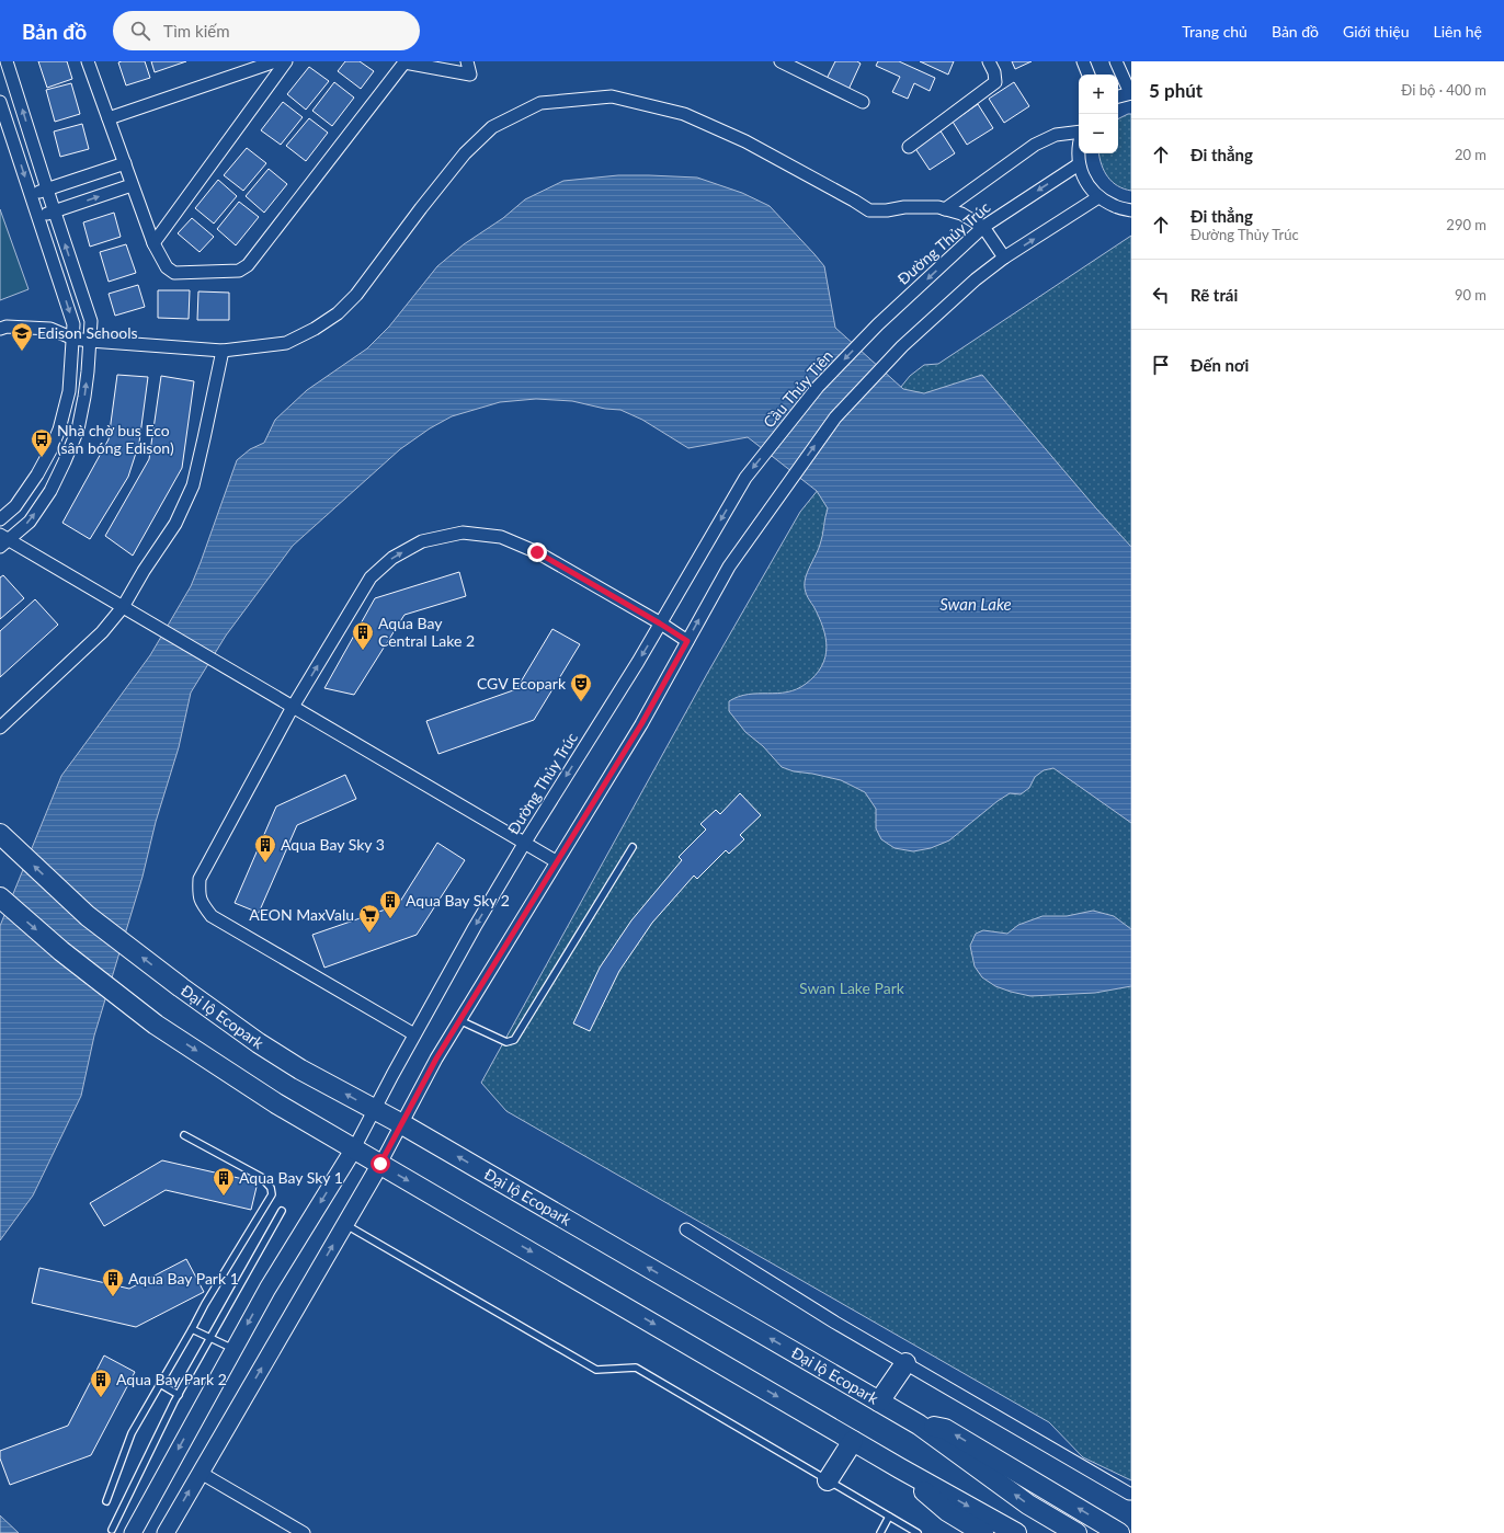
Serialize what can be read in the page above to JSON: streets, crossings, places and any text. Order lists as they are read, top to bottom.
{
  "streets": {
    "highway": ["Đại lộ Ecopark"],
    "street": ["Đường Thủy Trúc", "Cầu Thủy Tiên"]
  },
  "crossings": [
    ["Đường Thủy Trúc", "Cầu Thủy Tiên"],
    ["Đường Thủy Trúc", "Đại lộ Ecopark"]
  ],
  "water": ["Swan Lake"],
  "parks": ["Swan Lake Park"],
  "places": {
    "school or university": ["Edison Schools"],
    "bus stop": ["Nhà chờ bus Eco (sân bóng Edison)"],
    "building": [
      "Aqua Bay Central Lake 2",
      "Aqua Bay Sky 3",
      "Aqua Bay Sky 2",
      "Aqua Bay Sky 1",
      "Aqua Bay Park 1",
      "Aqua Bay Park 2"
    ],
    "theatre": ["CGV Ecopark"],
    "supermarket": ["AEON MaxValu"]
  },
  "page": {
    "header": "Bản đồ",
    "search": "Tìm kiếm",
    "nav": [
      "Trang chủ",
      "Bản đồ",
      "Giới thiệu",
      "Liên hệ"
    ],
    "heading": ["5 phút", "Đi bộ · 400 m"],
    "map_buttons": ["+", "−"],
    "list": [
      ["Đi thẳng", "20 m"],
      ["Đi thẳng", "Đường Thủy Trúc", "290 m"],
      ["Rẽ trái", "90 m"],
      "Đến nơi"
    ]
  }
}
